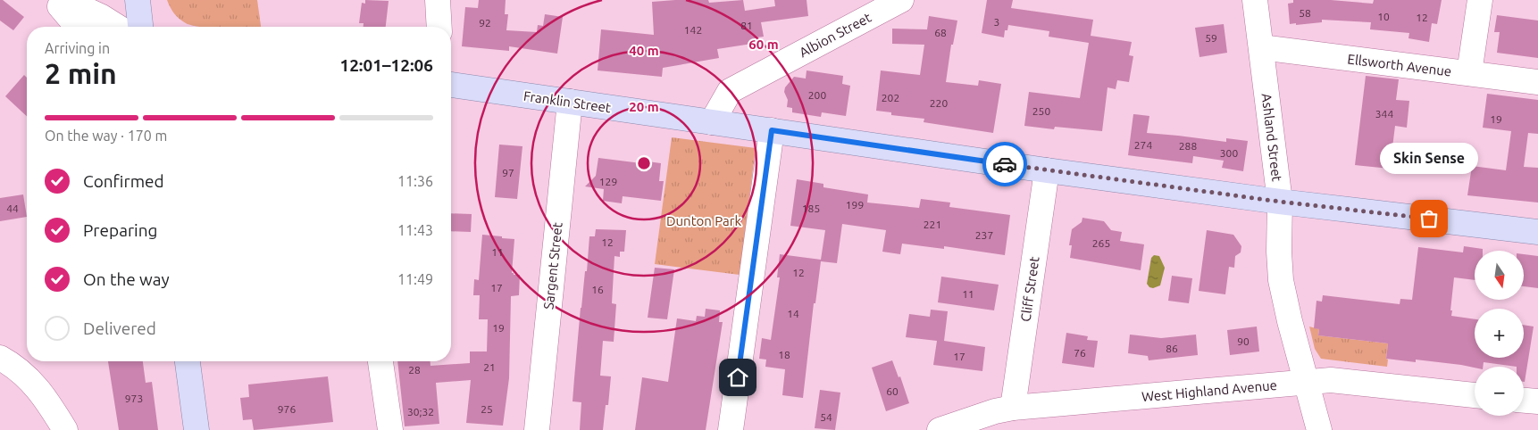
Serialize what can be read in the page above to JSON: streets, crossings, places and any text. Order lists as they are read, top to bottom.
{
  "streets": {
    "main road": ["Franklin Street"],
    "street": [
      "Albion Street",
      "Ellsworth Avenue",
      "Ashland Street",
      "Sargent Street",
      "Cliff Street",
      "West Highland Avenue"
    ]
  },
  "crossings": [
    ["Albion Street", "Franklin Street"],
    ["Ellsworth Avenue", "Ashland Street"],
    ["Franklin Street", "Ashland Street"],
    ["Franklin Street", "Sargent Street"],
    ["Franklin Street", "Cliff Street"],
    ["Ashland Street", "West Highland Avenue"],
    ["Cliff Street", "West Highland Avenue"]
  ],
  "parks": ["Dunton Park"],
  "places": ["Skin Sense"],
  "house_numbers": [
    "58",
    "10",
    "12",
    "3",
    "92",
    "81",
    "142",
    "68",
    "59",
    "200",
    "202",
    "220",
    "250",
    "344",
    "19",
    "274",
    "288",
    "300",
    "97",
    "129",
    "199",
    "44",
    "185",
    "221",
    "237",
    "12",
    "265",
    "11",
    "12",
    "17",
    "16",
    "11",
    "14",
    "19",
    "90",
    "86",
    "76",
    "18",
    "17",
    "21",
    "28",
    "60",
    "973",
    "976",
    "25",
    "30;32",
    "54"
  ],
  "north": "bottom",
  "page": {
    "heading": ["2 min", "Arriving in", "12:01–12:06"],
    "bar": "On the way · 170 m",
    "bubble": "Skin Sense",
    "list": [
      ["Confirmed", "11:36"],
      ["Preparing", "11:43"],
      ["On the way", "11:49"],
      "Delivered"
    ],
    "map_buttons": ["+", "−"]
  },
  "rings": ["60 m", "40 m", "20 m"]
}
